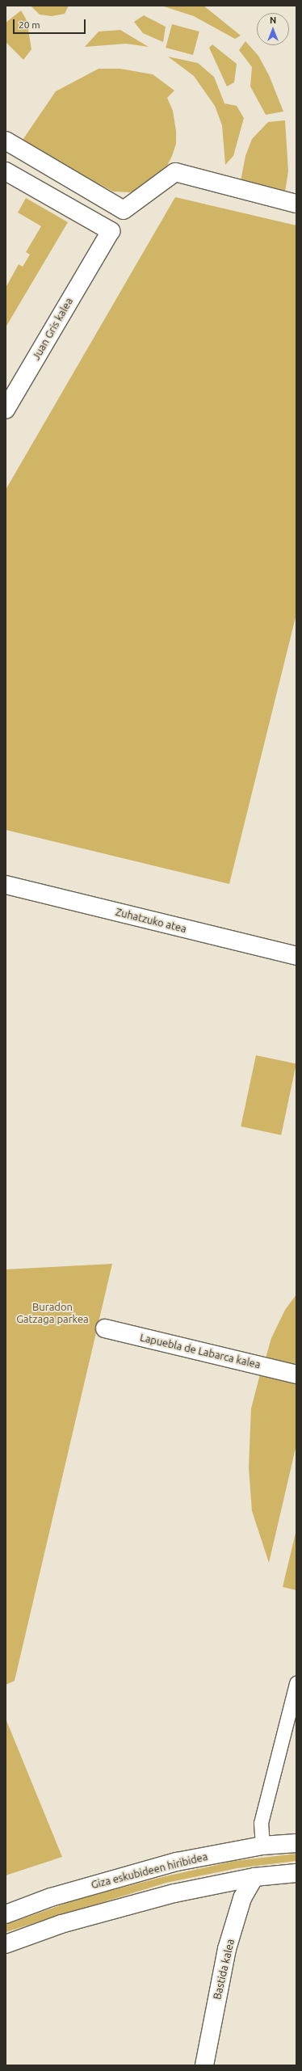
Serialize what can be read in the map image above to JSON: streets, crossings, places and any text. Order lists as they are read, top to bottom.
{
  "streets": {
    "street": [
      "Juan Gris kalea",
      "Zuhatzuko atea",
      "Lapuebla de Labarca kalea",
      "Giza eskubideen hiribidea",
      "Bastida kalea"
    ]
  },
  "parks": ["Buradon Gatzaga parkea"],
  "scale_bar": "20 m",
  "north": "top"
}
